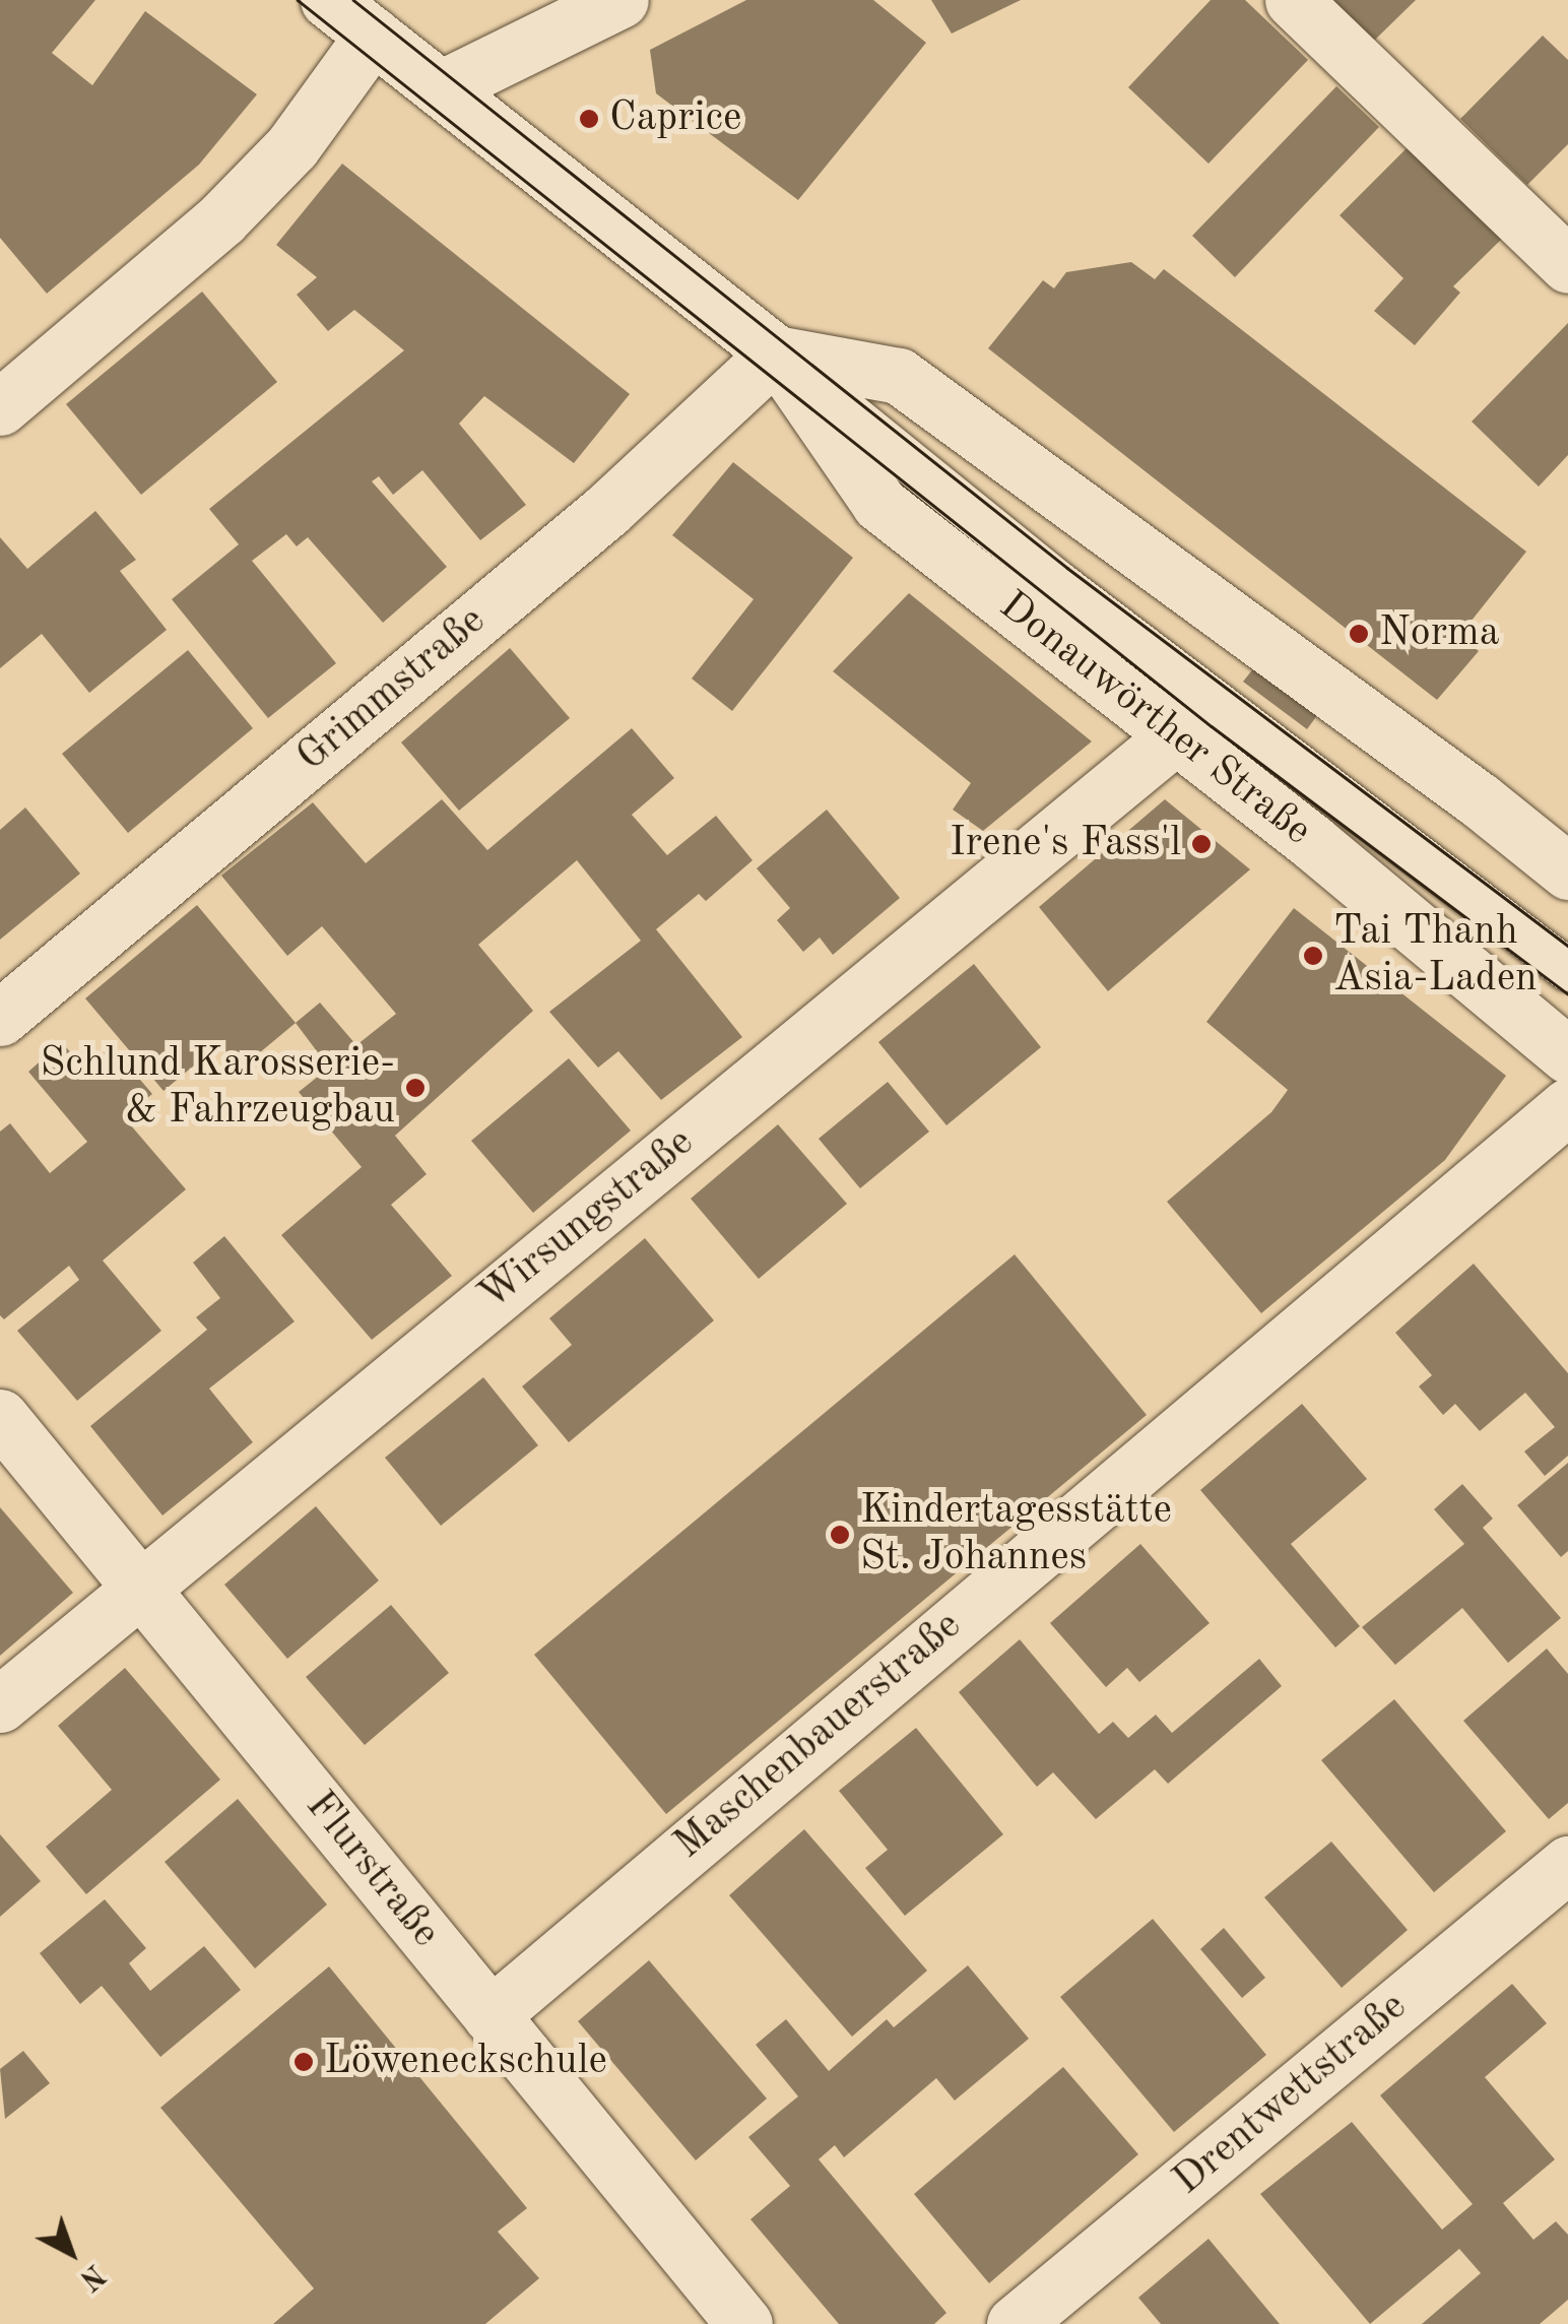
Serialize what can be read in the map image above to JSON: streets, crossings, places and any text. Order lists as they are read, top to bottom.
{
  "streets": {
    "street": [
      "Grimmstraße",
      "Donauwörther Straße",
      "Wirsungstraße",
      "Maschenbauerstraße",
      "Flurstraße",
      "Drentwettstraße"
    ]
  },
  "crossings": [
    ["Grimmstraße", "Donauwörther Straße"],
    ["Donauwörther Straße", "Wirsungstraße"],
    ["Wirsungstraße", "Flurstraße"],
    ["Maschenbauerstraße", "Flurstraße"]
  ],
  "places": [
    "Caprice",
    "Norma",
    "Irene's Fass'l",
    "Tai Thanh Asia-Laden",
    "Schlund Karosserie- & Fahrzeugbau",
    "Kindertagesstätte St. Johannes",
    "Löweneckschule"
  ],
  "north": "bottom right"
}
